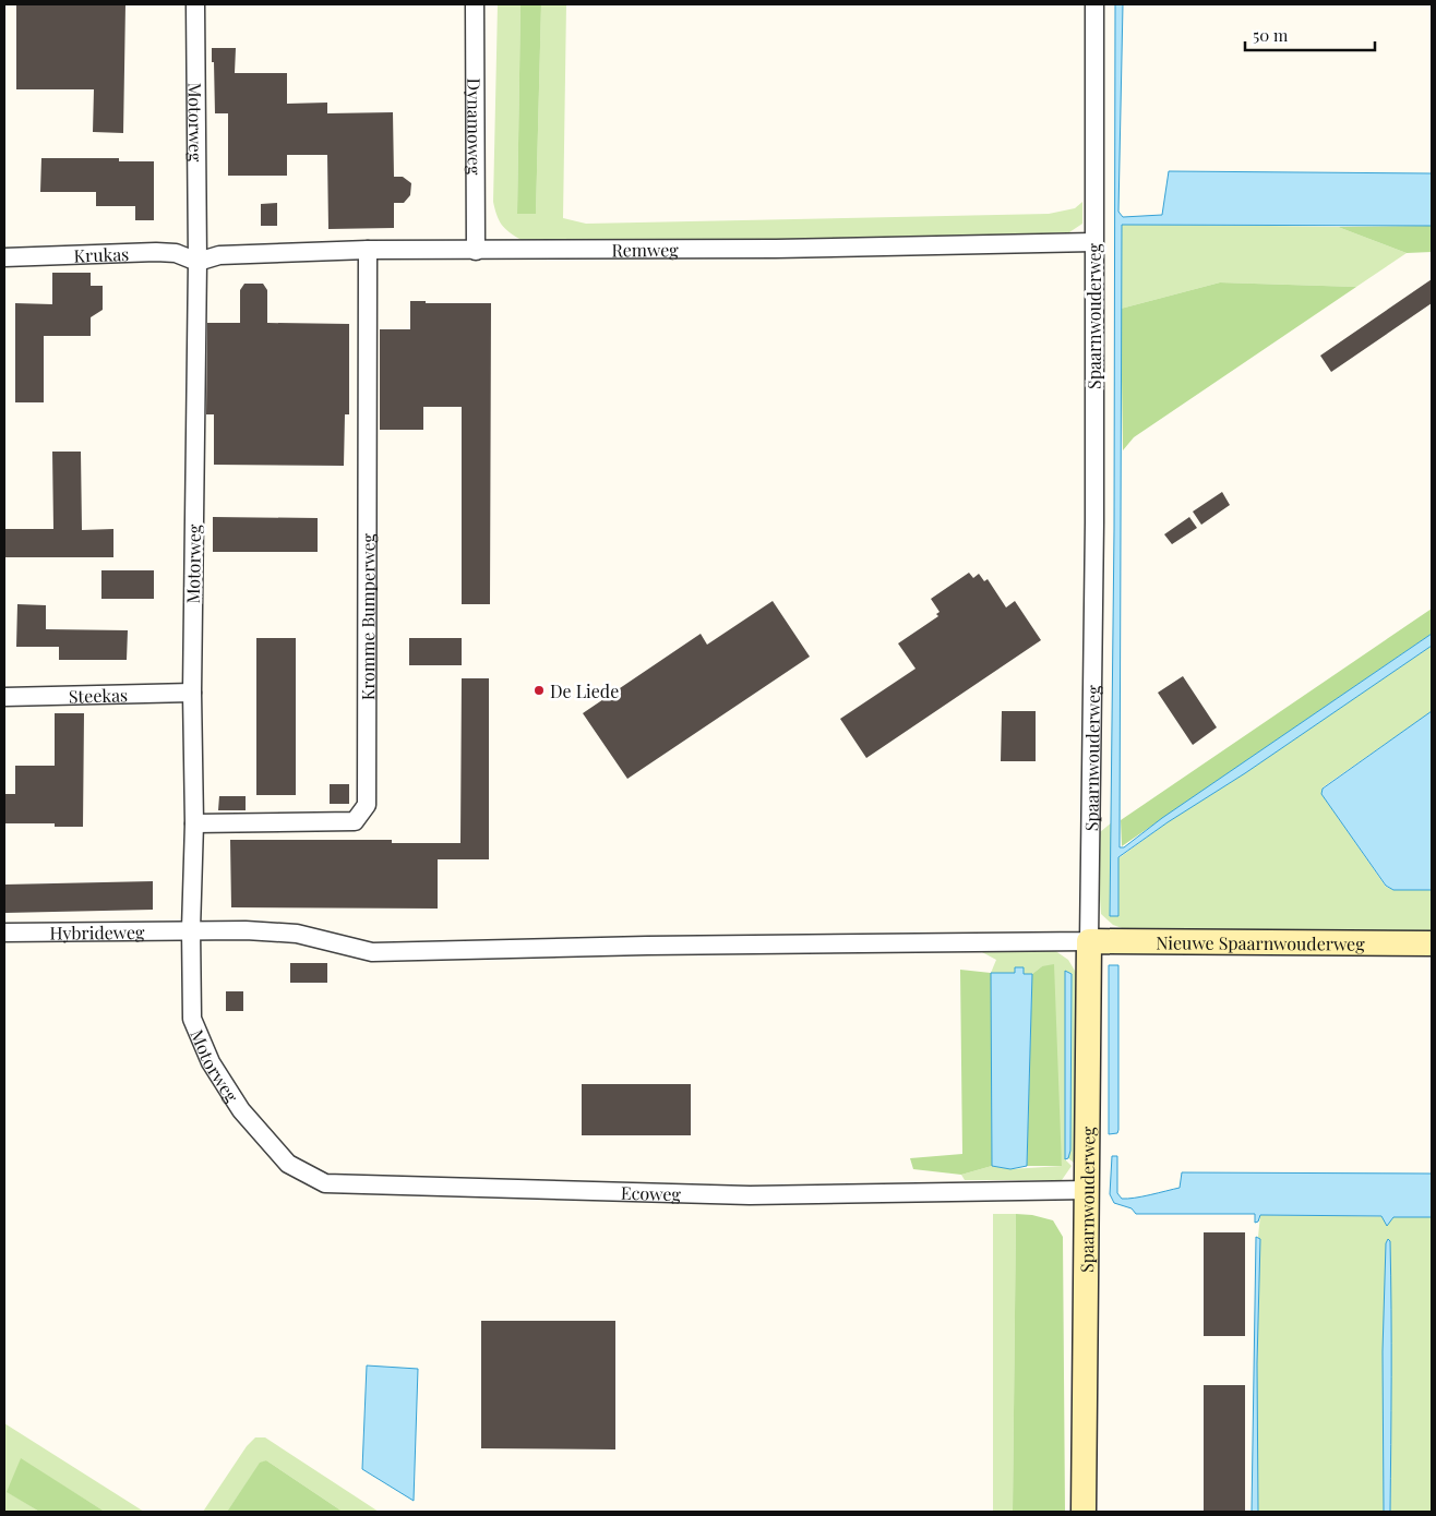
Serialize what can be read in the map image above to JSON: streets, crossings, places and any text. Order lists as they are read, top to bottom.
{
  "streets": {
    "street": [
      "Motorweg",
      "Dynamoweg",
      "Remweg",
      "Krukas",
      "Spaarnwouderweg",
      "Kromme Bumperweg",
      "Steekas",
      "Hybrideweg",
      "Nieuwe Spaarnwouderweg",
      "Ecoweg"
    ]
  },
  "crossings": [
    ["Motorweg", "Remweg"],
    ["Motorweg", "Krukas"],
    ["Motorweg", "Kromme Bumperweg"],
    ["Motorweg", "Steekas"],
    ["Motorweg", "Hybrideweg"],
    ["Motorweg", "Ecoweg"],
    ["Dynamoweg", "Remweg"],
    ["Remweg", "Krukas"],
    ["Remweg", "Spaarnwouderweg"],
    ["Remweg", "Kromme Bumperweg"],
    ["Spaarnwouderweg", "Hybrideweg"],
    ["Spaarnwouderweg", "Nieuwe Spaarnwouderweg"],
    ["Spaarnwouderweg", "Ecoweg"],
    ["Hybrideweg", "Nieuwe Spaarnwouderweg"]
  ],
  "places": ["De Liede"],
  "scale_bar": "50 m"
}
